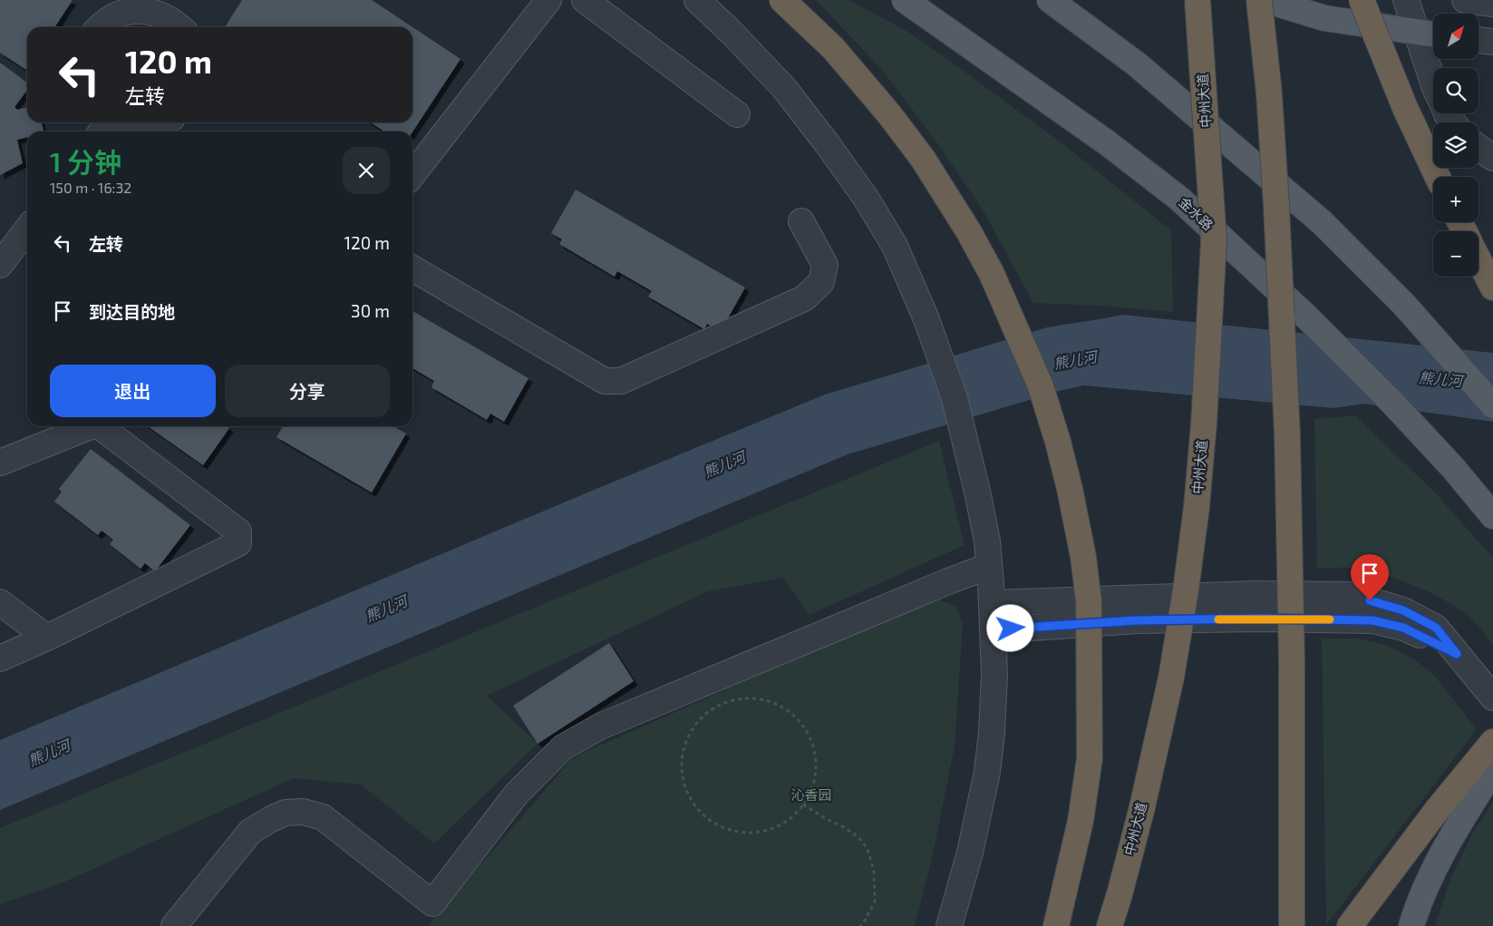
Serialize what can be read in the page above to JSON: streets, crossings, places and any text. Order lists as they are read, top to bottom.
{
  "streets": {
    "highway": ["中州大道"],
    "main road": ["金水路"]
  },
  "water": ["熊儿河"],
  "parks": ["沁香园"],
  "north": "top right",
  "page": {
    "map_buttons": ["+", "−"],
    "turn": ["120 m", "左转"],
    "heading": ["1 分钟", "150 m · 16:32"],
    "list": [
      {
        "name": "左转",
        "value": "120 m"
      },
      {
        "name": "到达目的地",
        "value": "30 m"
      }
    ],
    "buttons": ["退出", "分享"]
  }
}
